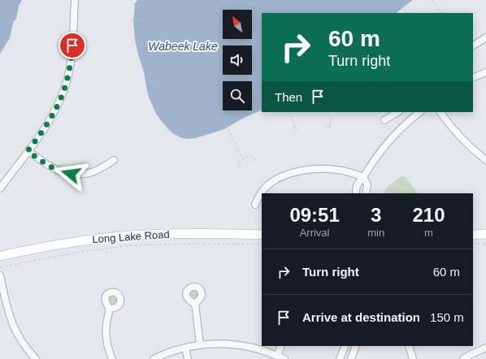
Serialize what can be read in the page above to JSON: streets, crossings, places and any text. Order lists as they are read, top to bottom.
{
  "streets": {
    "main road": ["Long Lake Road"]
  },
  "water": ["Wabeek Lake"],
  "north": "top left",
  "page": {
    "turn": ["60 m", "Turn right"],
    "then": "Then",
    "eta": [
      "09:51",
      "Arrival",
      "3",
      "min",
      "210",
      "m"
    ],
    "list": [
      {
        "name": "Turn right",
        "value": "60 m"
      },
      {
        "name": "Arrive at destination",
        "value": "150 m"
      }
    ]
  }
}
